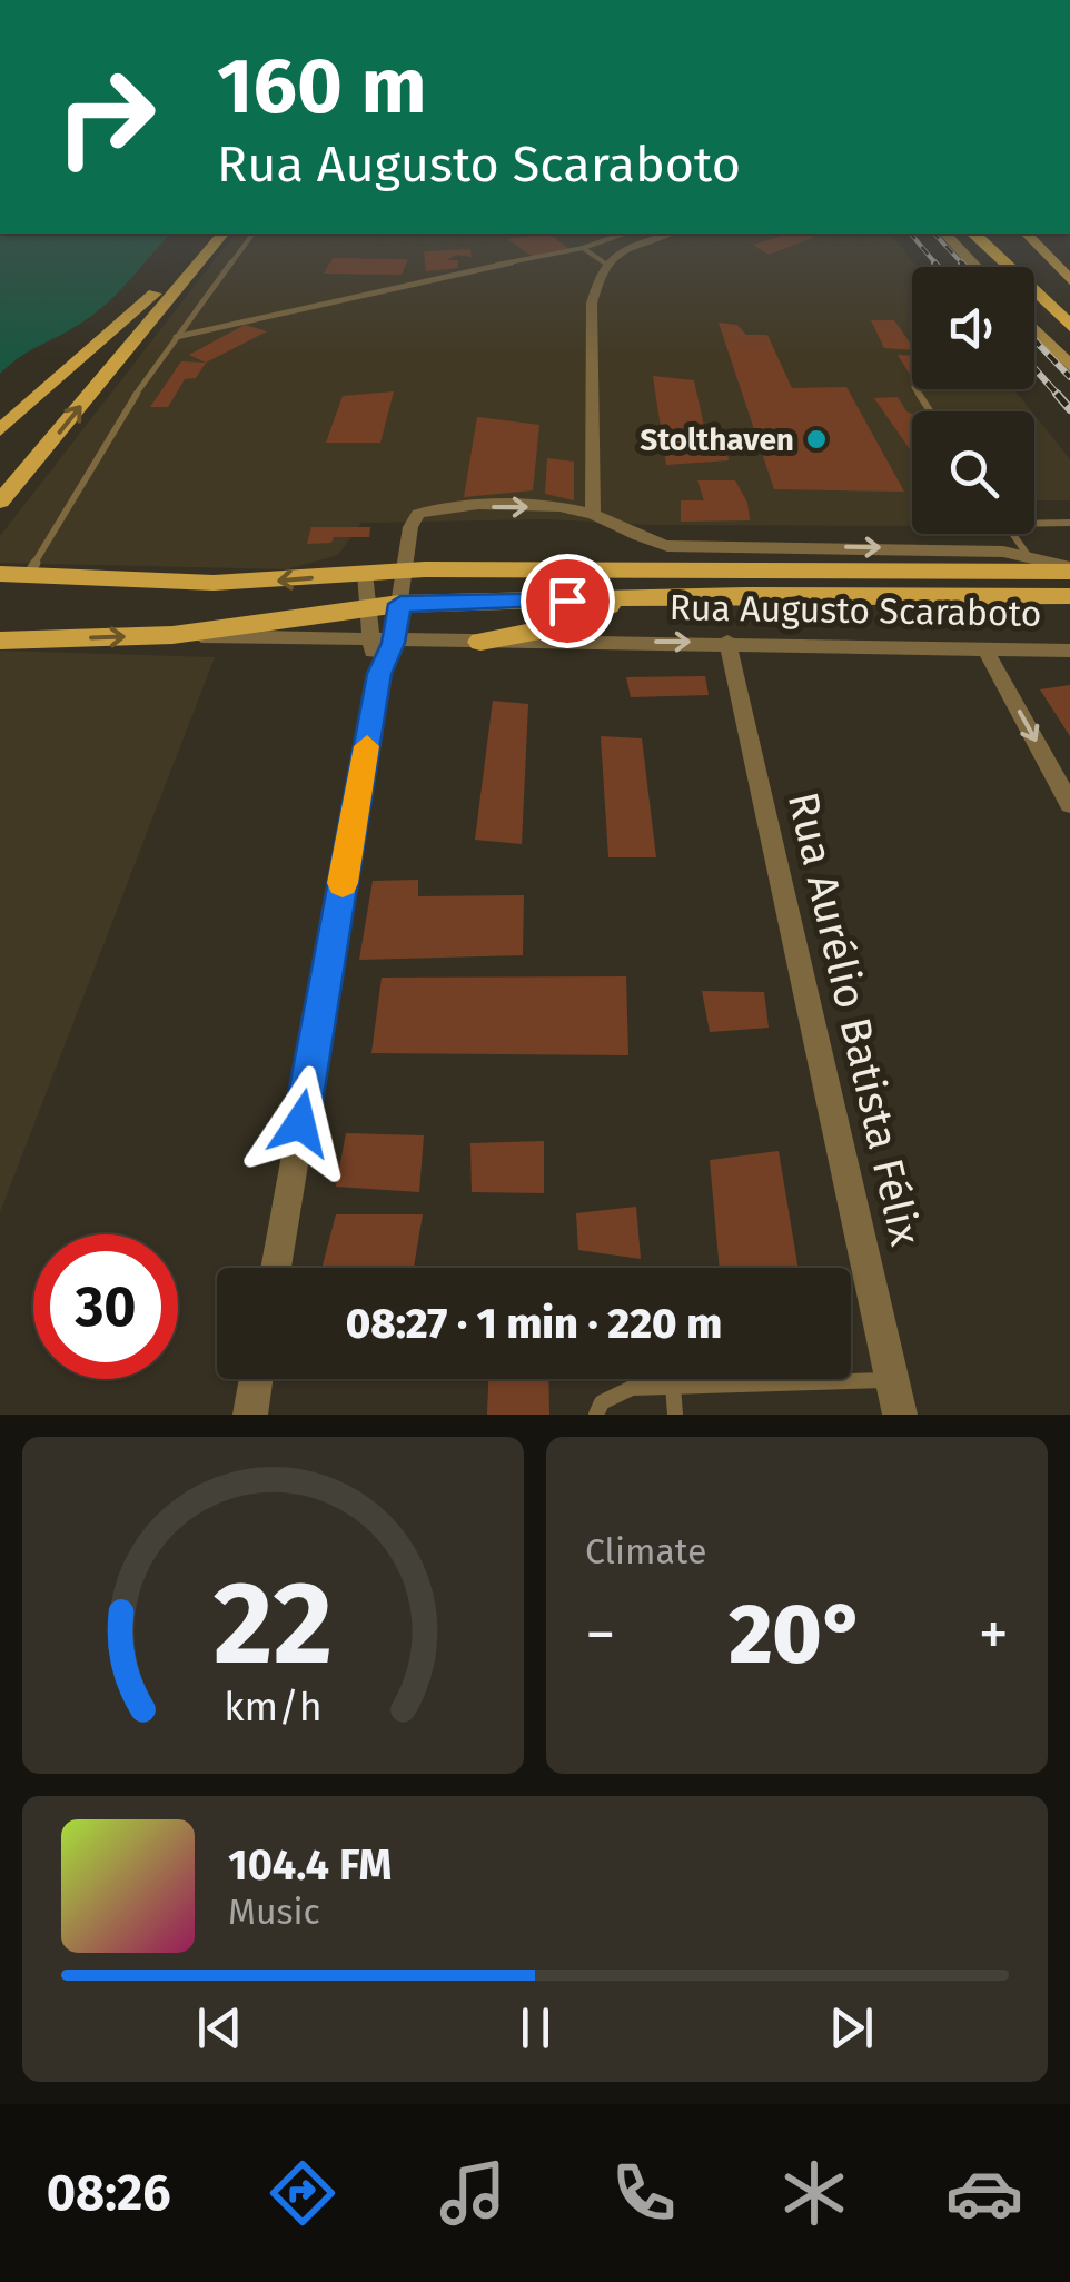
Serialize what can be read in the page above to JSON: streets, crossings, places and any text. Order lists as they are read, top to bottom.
{
  "streets": {
    "main road": ["Rua Augusto Scaraboto"],
    "street": ["Rua Aurélio Batista Félix"]
  },
  "crossings": [
    ["Rua Augusto Scaraboto", "Rua Aurélio Batista Félix"]
  ],
  "places": ["Stolthaven"],
  "page": {
    "turn": ["160 m", "Rua Augusto Scaraboto"],
    "limit": "30",
    "trip": "08:27 · 1 min · 220 m",
    "tile": "Climate",
    "heat": ["−", "20°", "+"],
    "song": ["104.4 FM", "Music"],
    "tabs": "08:26",
    "gauge": ["22", "km/h"]
  }
}
